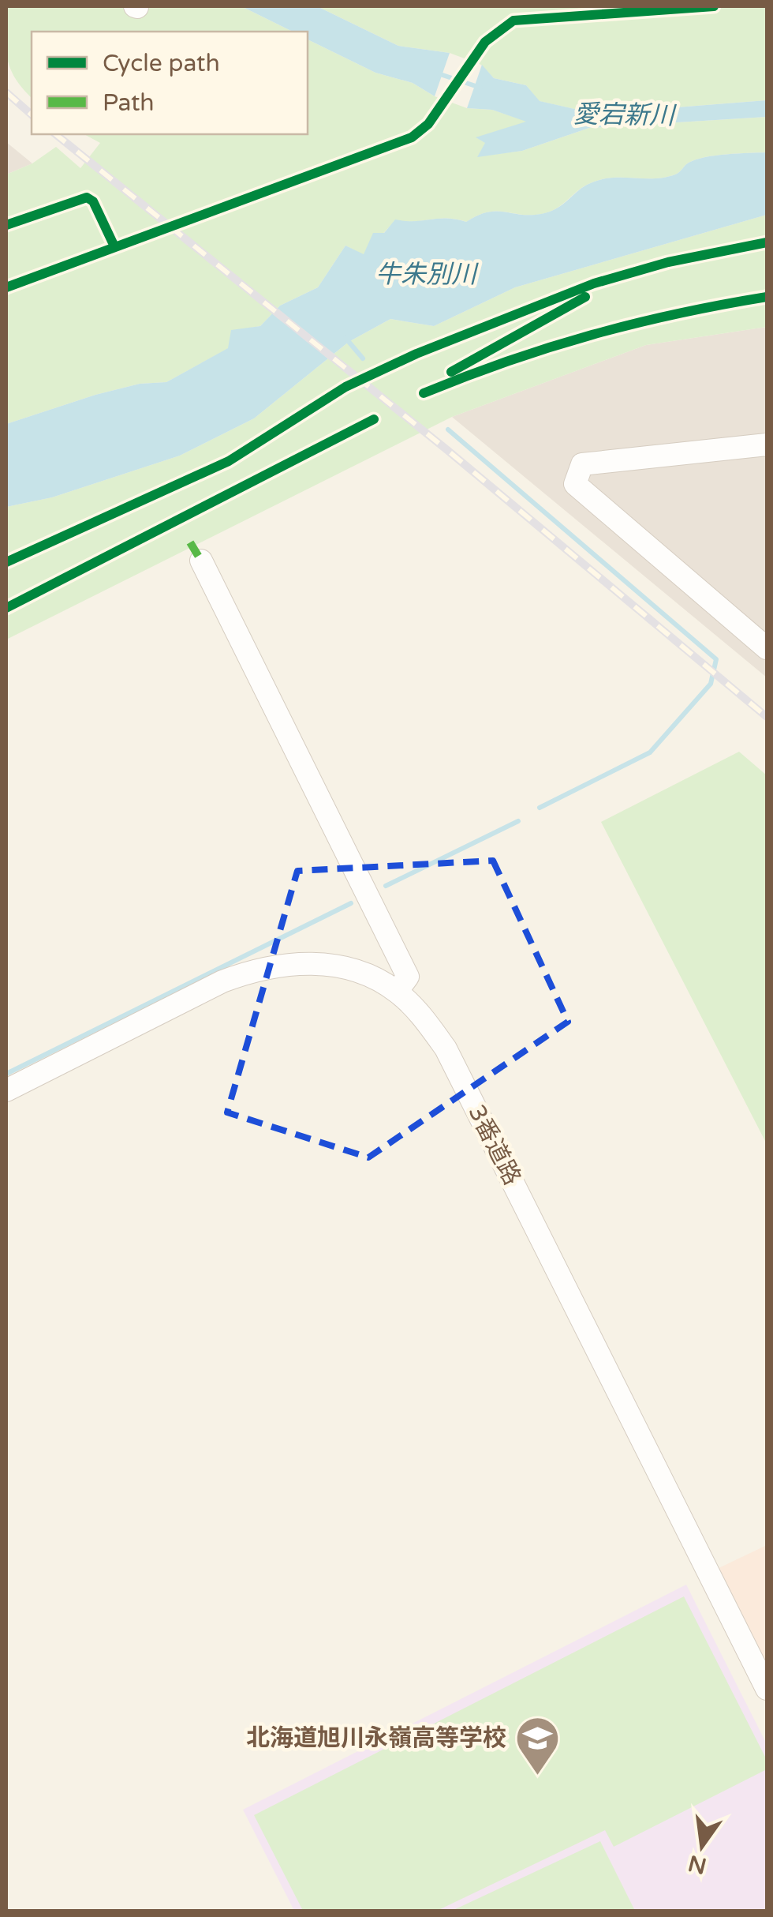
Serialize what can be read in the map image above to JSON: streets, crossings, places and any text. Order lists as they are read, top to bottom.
{
  "streets": {
    "street": ["3番道路"]
  },
  "water": ["愛宕新川", "牛朱別川"],
  "places": {
    "school or university": ["北海道旭川永嶺高等学校"]
  },
  "legend": ["Cycle path", "Path"],
  "north": "bottom"
}
